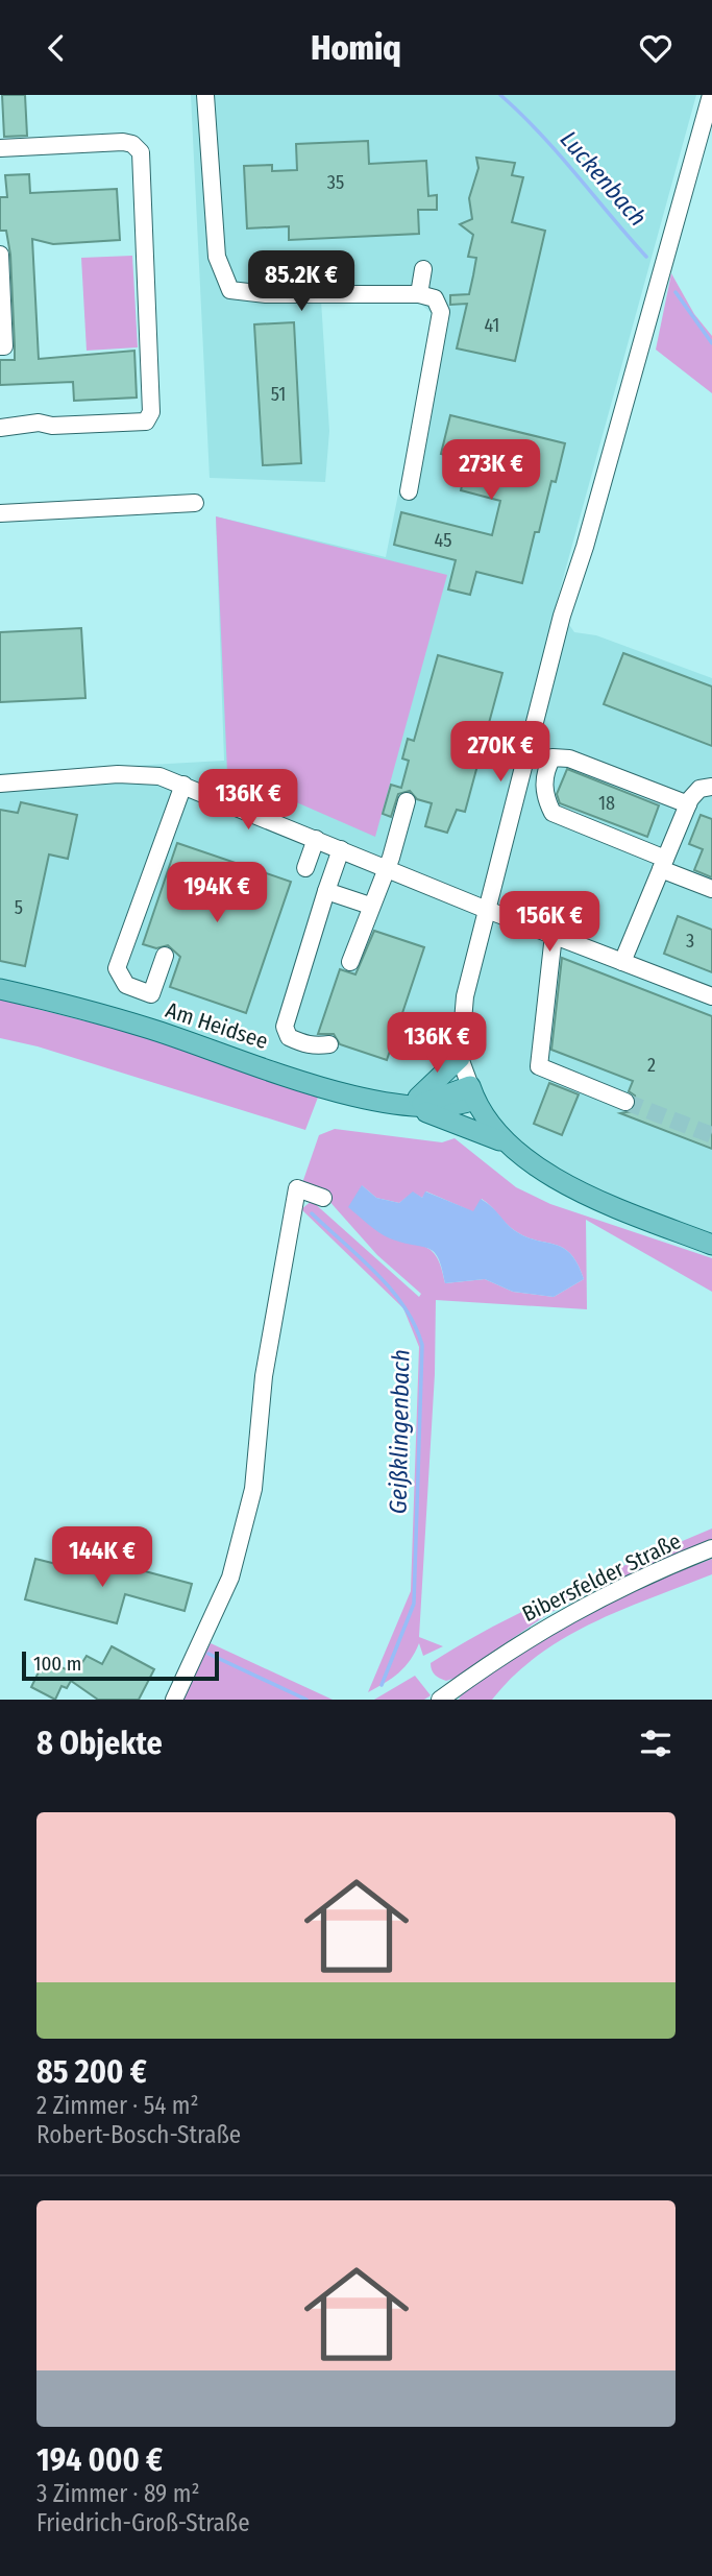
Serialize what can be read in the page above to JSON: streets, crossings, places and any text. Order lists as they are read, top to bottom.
{
  "streets": {
    "main road": ["Am Heidsee"],
    "street": ["Bibersfelder Straße"]
  },
  "water": ["Luckenbach", "Geißklingenbach"],
  "house_numbers": [
    "35",
    "41",
    "51",
    "45",
    "18",
    "5",
    "3",
    "2"
  ],
  "scale_bar": "100 m",
  "page": {
    "header": "Homiq",
    "price": [
      "85.2K €",
      "273K €",
      "270K €",
      "136K €",
      "194K €",
      "156K €",
      "136K €",
      "144K €"
    ],
    "scale": "100 m",
    "heading": "8 Objekte",
    "list": [
      {
        "name": "85 200 €",
        "note": "2 Zimmer · 54 m² · Robert-Bosch-Straße"
      },
      {
        "name": "194 000 €",
        "note": "3 Zimmer · 89 m² · Friedrich-Groß-Straße"
      }
    ]
  }
}
